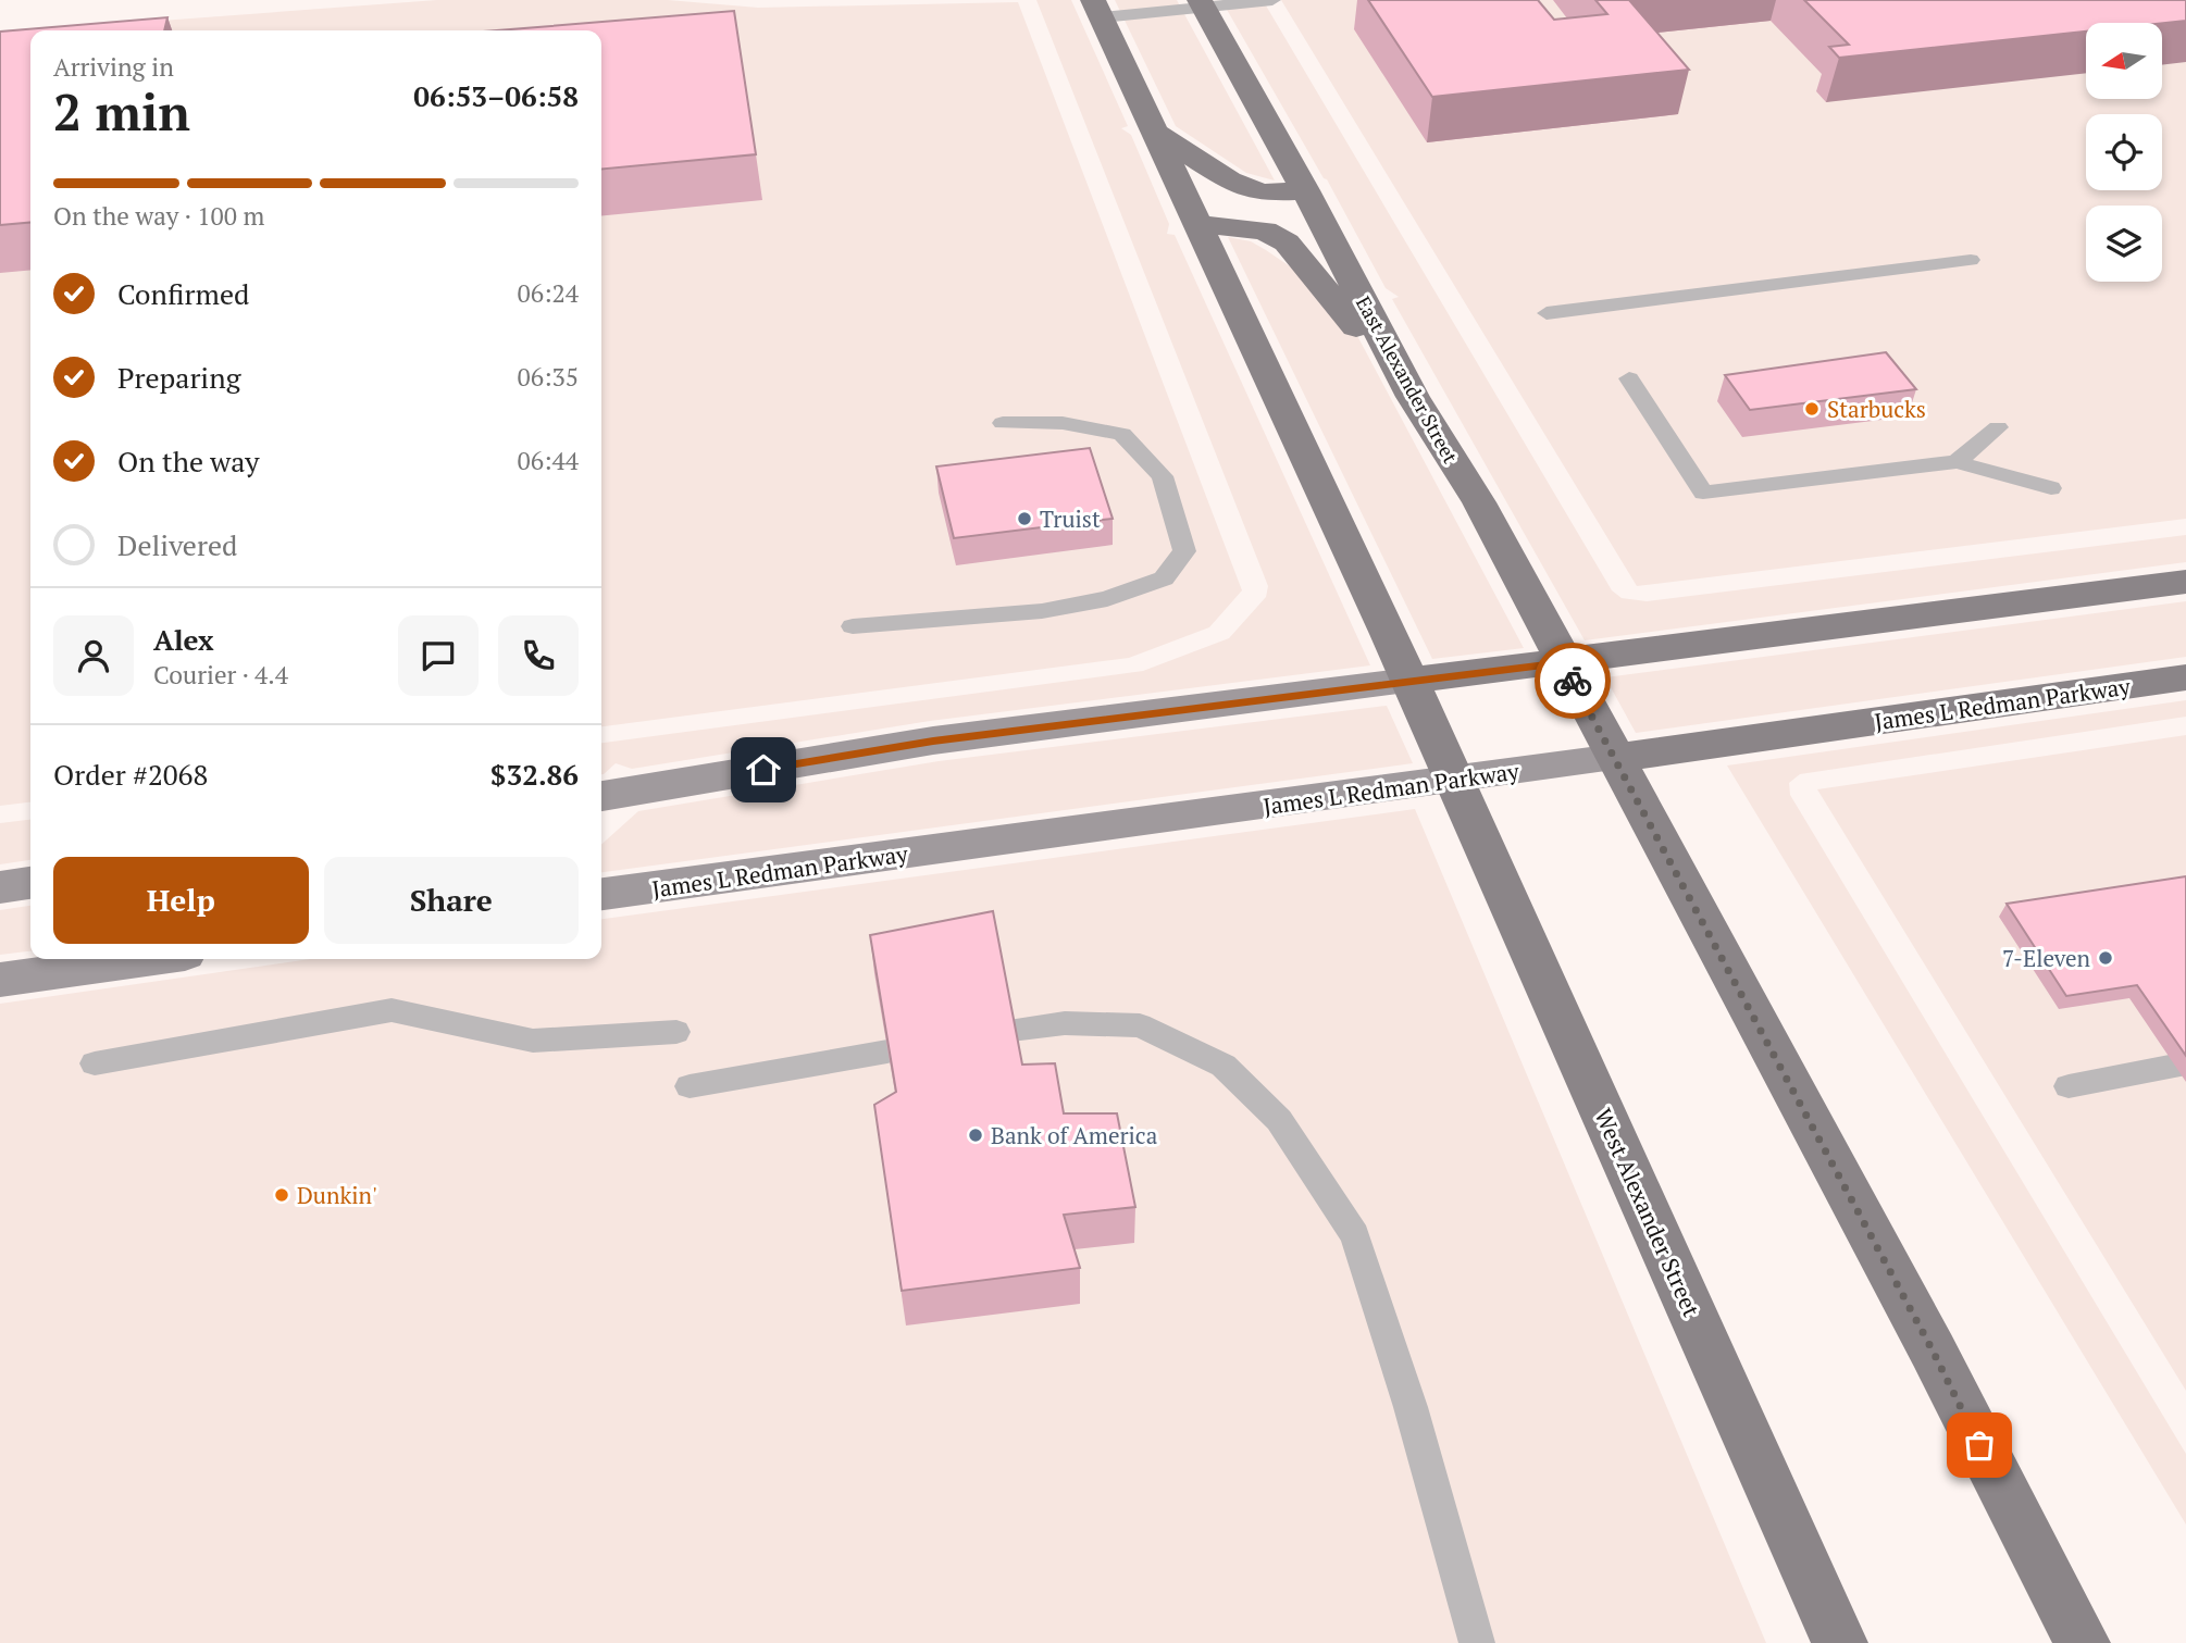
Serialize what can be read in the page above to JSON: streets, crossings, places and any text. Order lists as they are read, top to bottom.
{
  "streets": {
    "main road": ["East Alexander Street", "James L Redman Parkway", "West Alexander Street"]
  },
  "crossings": [
    ["East Alexander Street", "James L Redman Parkway"],
    ["James L Redman Parkway", "West Alexander Street"]
  ],
  "places": [
    "Starbucks",
    "Truist",
    "7-Eleven",
    "Bank of America",
    "Dunkin'"
  ],
  "north": "left",
  "page": {
    "heading": ["2 min", "Arriving in", "06:53–06:58"],
    "panel": [
      "Alex",
      "Courier · 4.4",
      "Order #2068",
      "$32.86"
    ],
    "bar": "On the way · 100 m",
    "list": [
      ["Confirmed", "06:24"],
      ["Preparing", "06:35"],
      ["On the way", "06:44"],
      "Delivered"
    ],
    "buttons": ["Help", "Share"]
  }
}
